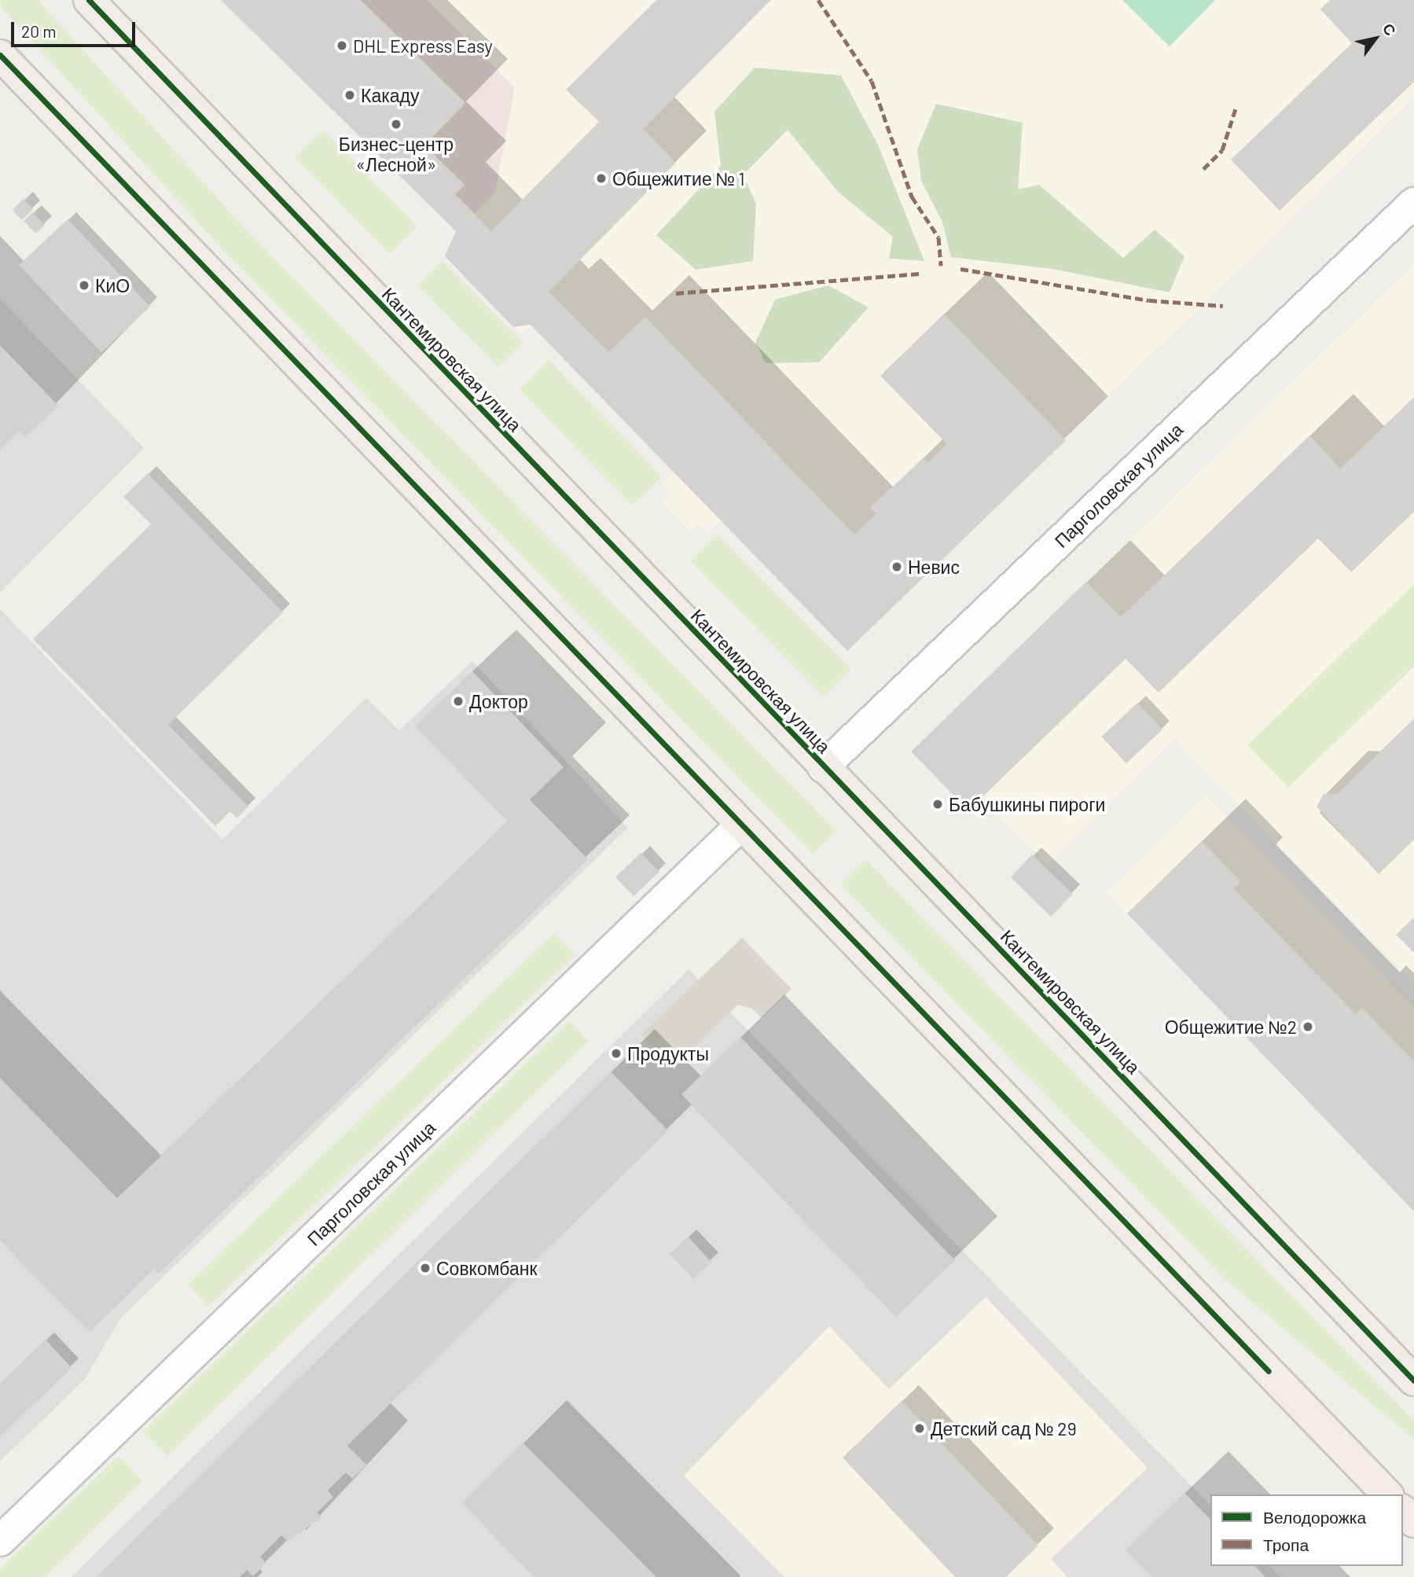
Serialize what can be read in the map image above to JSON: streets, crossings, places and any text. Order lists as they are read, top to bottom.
{
  "streets": {
    "main road": ["Кантемировская улица"],
    "street": ["Парголовская улица"]
  },
  "crossings": [
    ["Кантемировская улица", "Парголовская улица"]
  ],
  "places": [
    "DHL Express Easy",
    "Какаду",
    "Бизнес-центр «Лесной»",
    "Общежитие № 1",
    "КиО",
    "Невис",
    "Доктор",
    "Бабушкины пироги",
    "Общежитие №2",
    "Продукты",
    "Совкомбанк",
    "Детский сад № 29"
  ],
  "legend": ["Велодорожка", "Тропа"],
  "scale_bar": "20 m",
  "north": "top right"
}
